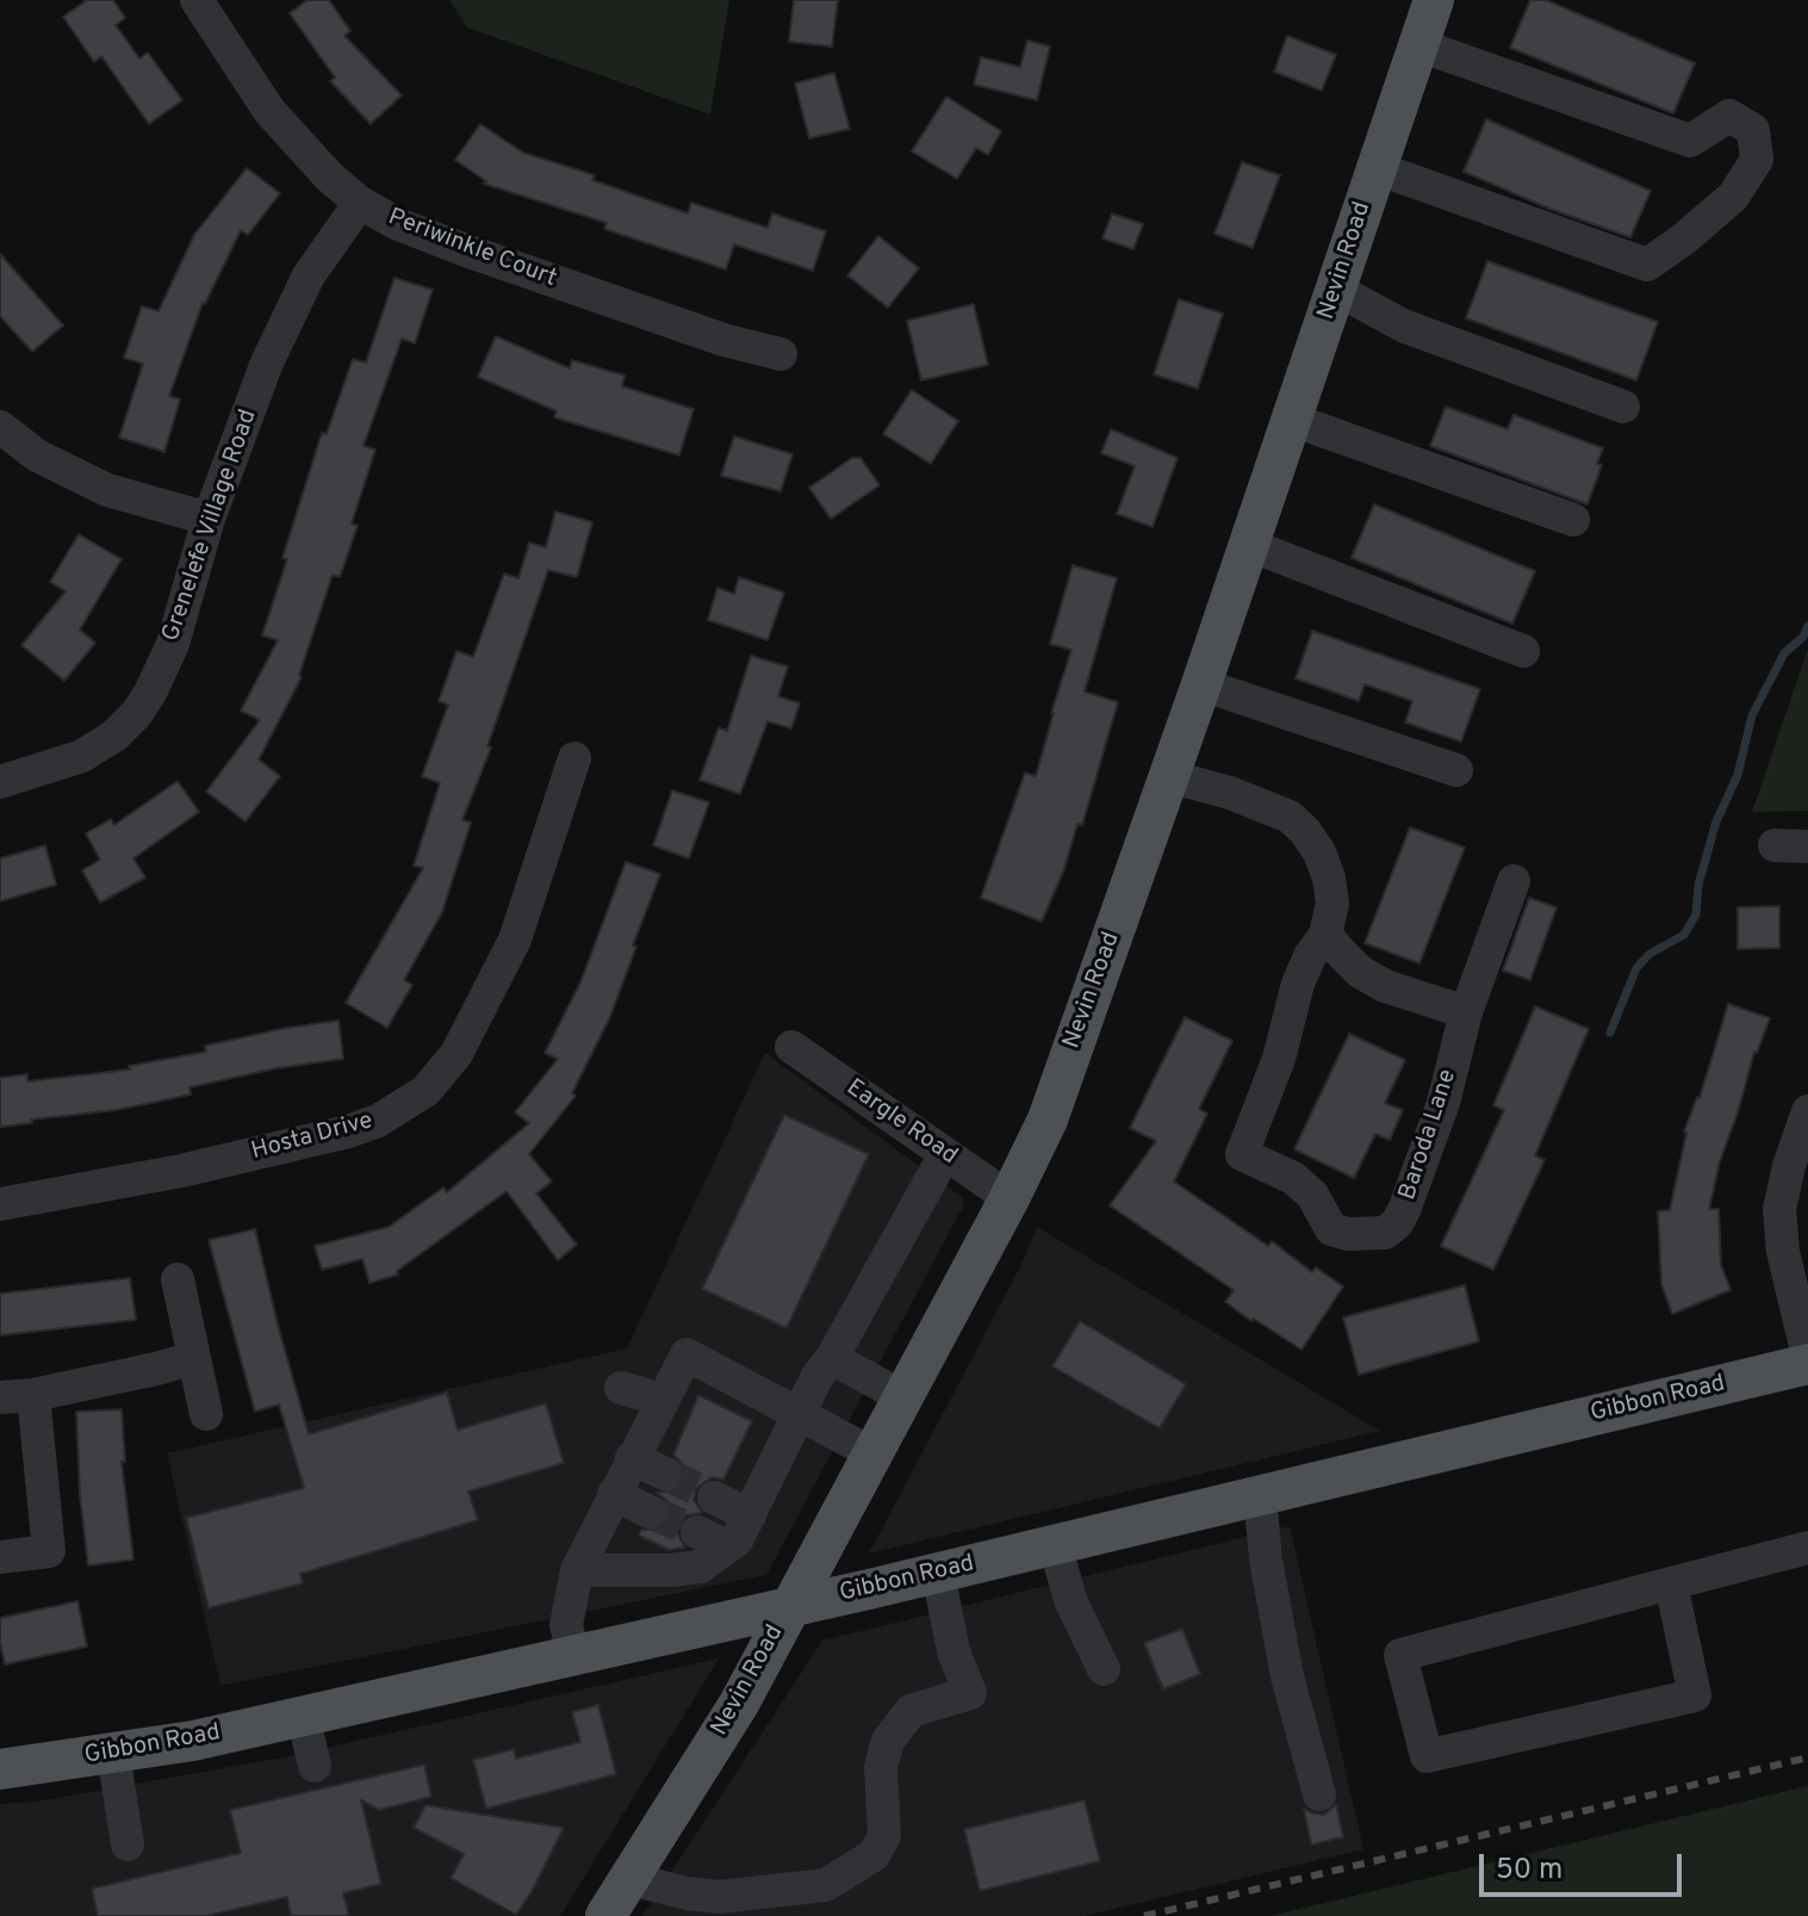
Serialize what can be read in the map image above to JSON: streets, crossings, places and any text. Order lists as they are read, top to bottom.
{
  "streets": {
    "main road": ["Nevin Road", "Gibbon Road"],
    "street": [
      "Periwinkle Court",
      "Grenelefe Village Road",
      "Eargle Road",
      "Baroda Lane",
      "Hosta Drive"
    ]
  },
  "crossings": [
    ["Periwinkle Court", "Grenelefe Village Road"],
    ["Nevin Road", "Eargle Road"],
    ["Nevin Road", "Baroda Lane"],
    ["Nevin Road", "Gibbon Road"]
  ],
  "scale_bar": "50 m"
}
